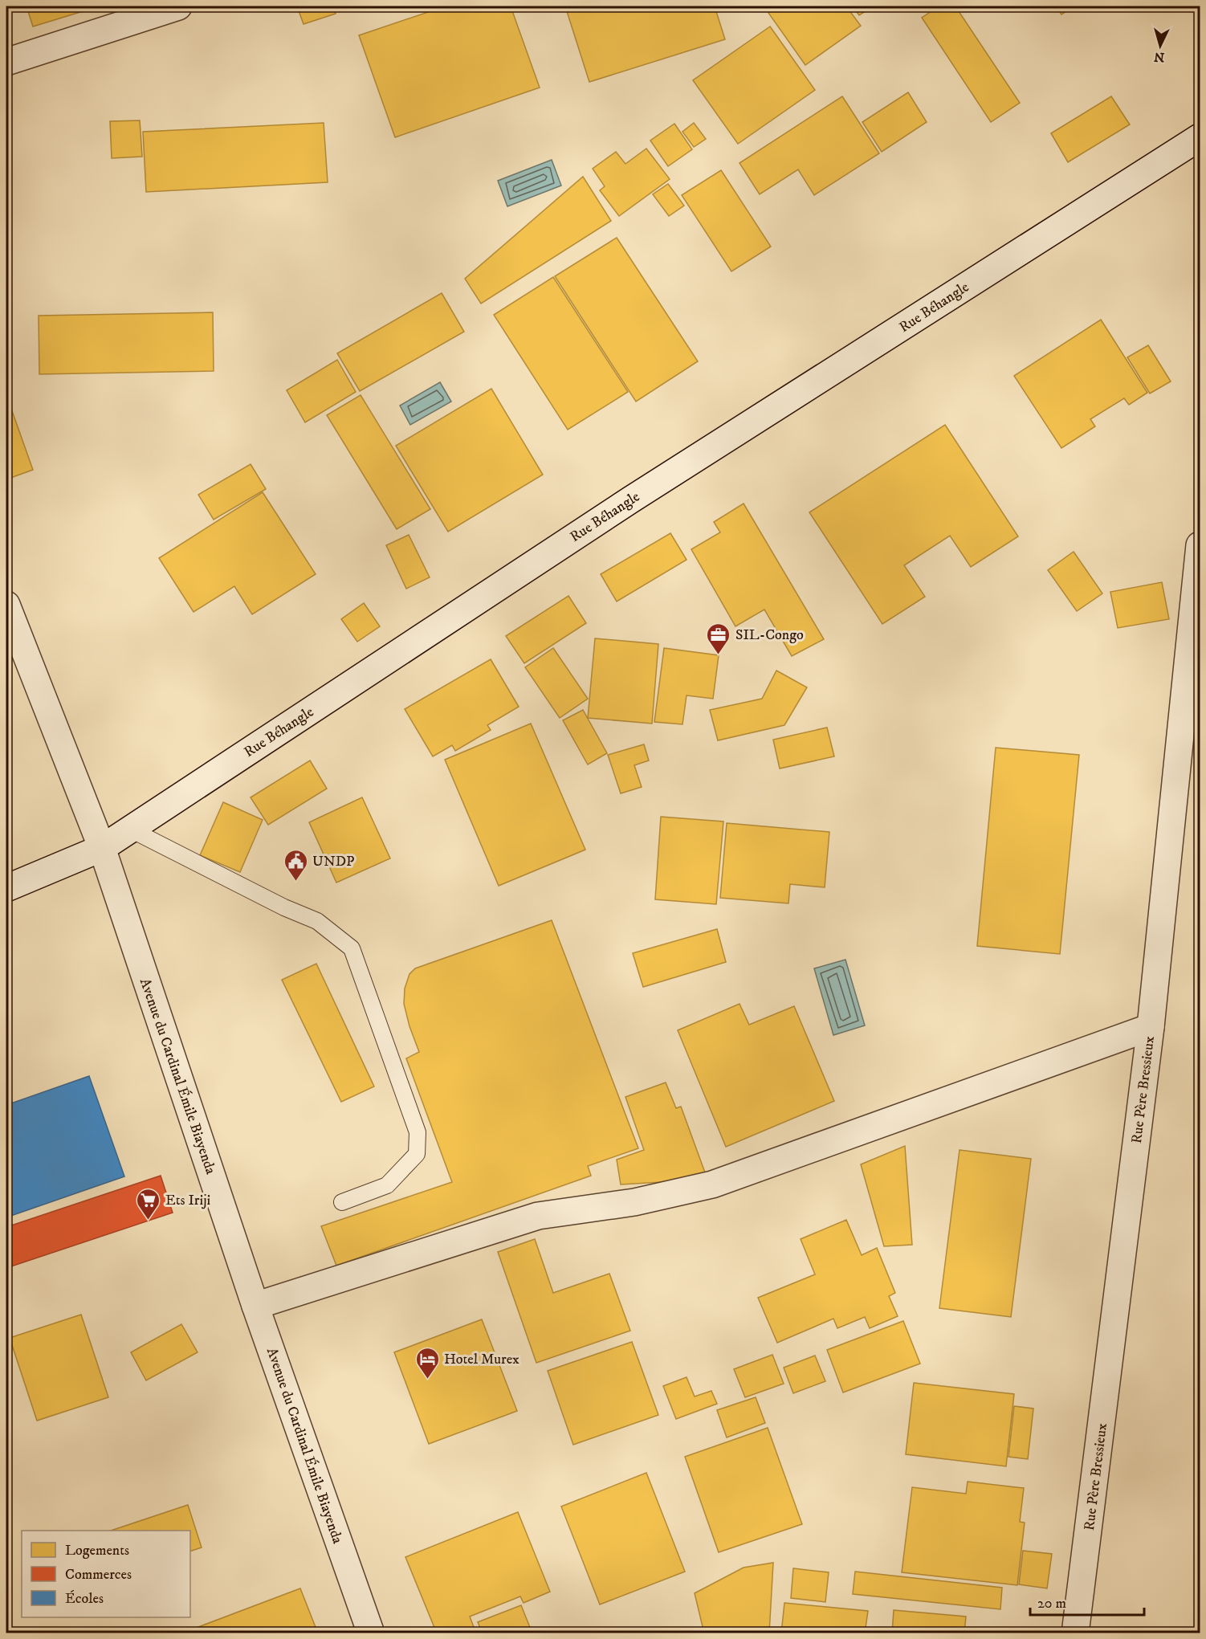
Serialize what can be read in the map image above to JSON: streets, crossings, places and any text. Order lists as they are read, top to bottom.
{
  "streets": {
    "street": ["Rue Béhangle", "Avenue du Cardinal Émile Biayenda", "Rue Père Bressieux"]
  },
  "crossings": [
    ["Rue Béhangle", "Avenue du Cardinal Émile Biayenda"]
  ],
  "places": {
    "office": ["SIL-Congo"],
    "public building": ["UNDP"],
    "supermarket": ["Ets Iriji"],
    "hotel": ["Hotel Murex"]
  },
  "legend": ["Logements", "Commerces", "Écoles"],
  "scale_bar": "20 m",
  "north": "bottom"
}
